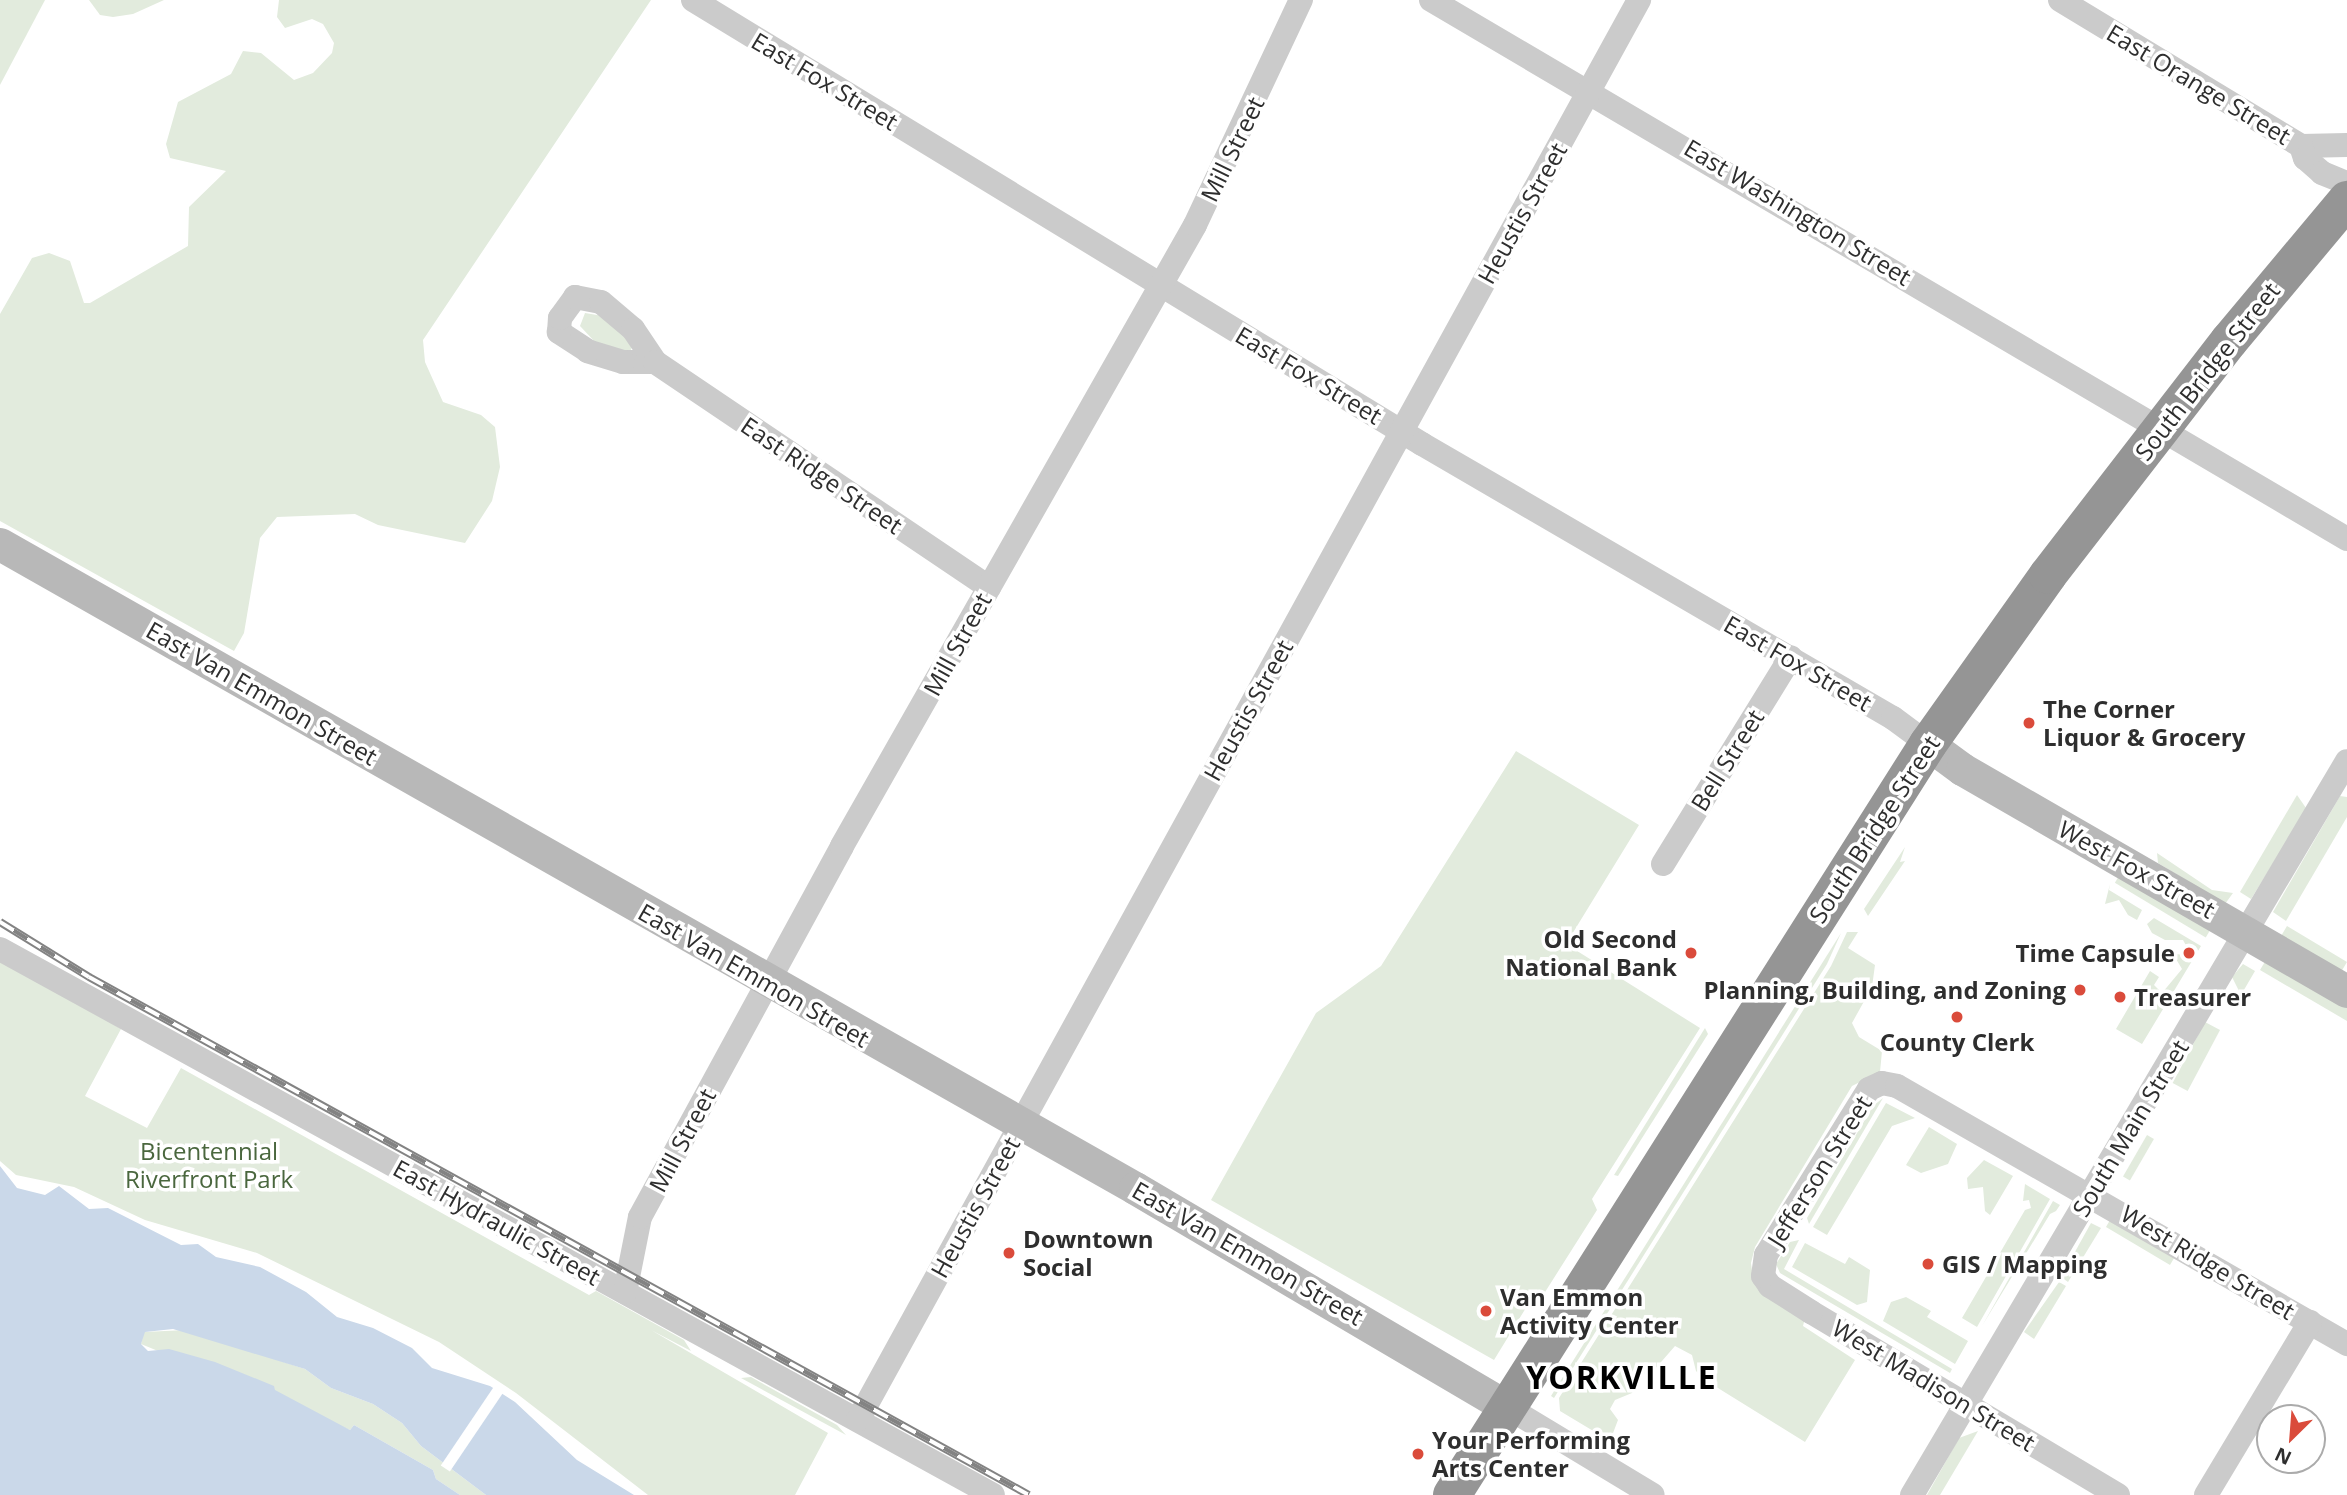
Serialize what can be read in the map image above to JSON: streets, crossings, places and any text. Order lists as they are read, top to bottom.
{
  "streets": {
    "highway": ["South Bridge Street"],
    "street": [
      "East Fox Street",
      "East Orange Street",
      "Mill Street",
      "East Washington Street",
      "Heustis Street",
      "East Ridge Street",
      "East Van Emmon Street",
      "Bell Street",
      "West Fox Street",
      "South Main Street",
      "Jefferson Street",
      "East Hydraulic Street",
      "West Ridge Street",
      "West Madison Street"
    ]
  },
  "crossings": [
    ["East Fox Street", "Mill Street"],
    ["East Fox Street", "Heustis Street"],
    ["East Fox Street", "South Bridge Street"],
    ["East Fox Street", "Bell Street"],
    ["East Fox Street", "West Fox Street"],
    ["Mill Street", "East Ridge Street"],
    ["Mill Street", "East Van Emmon Street"],
    ["Mill Street", "East Hydraulic Street"],
    ["East Washington Street", "Heustis Street"],
    ["East Washington Street", "South Bridge Street"],
    ["Heustis Street", "East Van Emmon Street"],
    ["Heustis Street", "East Hydraulic Street"],
    ["South Bridge Street", "East Van Emmon Street"],
    ["South Bridge Street", "West Fox Street"],
    ["West Fox Street", "South Main Street"],
    ["South Main Street", "West Ridge Street"],
    ["South Main Street", "West Madison Street"],
    ["Jefferson Street", "West Ridge Street"],
    ["Jefferson Street", "West Madison Street"]
  ],
  "districts": ["YORKVILLE"],
  "parks": ["Bicentennial Riverfront Park"],
  "places": [
    "The Corner Liquor & Grocery",
    "Old Second National Bank",
    "Time Capsule",
    "Planning, Building, and Zoning",
    "Treasurer",
    "County Clerk",
    "Downtown Social",
    "GIS / Mapping",
    "Van Emmon Activity Center",
    "Your Performing Arts Center"
  ],
  "north": "bottom left"
}
